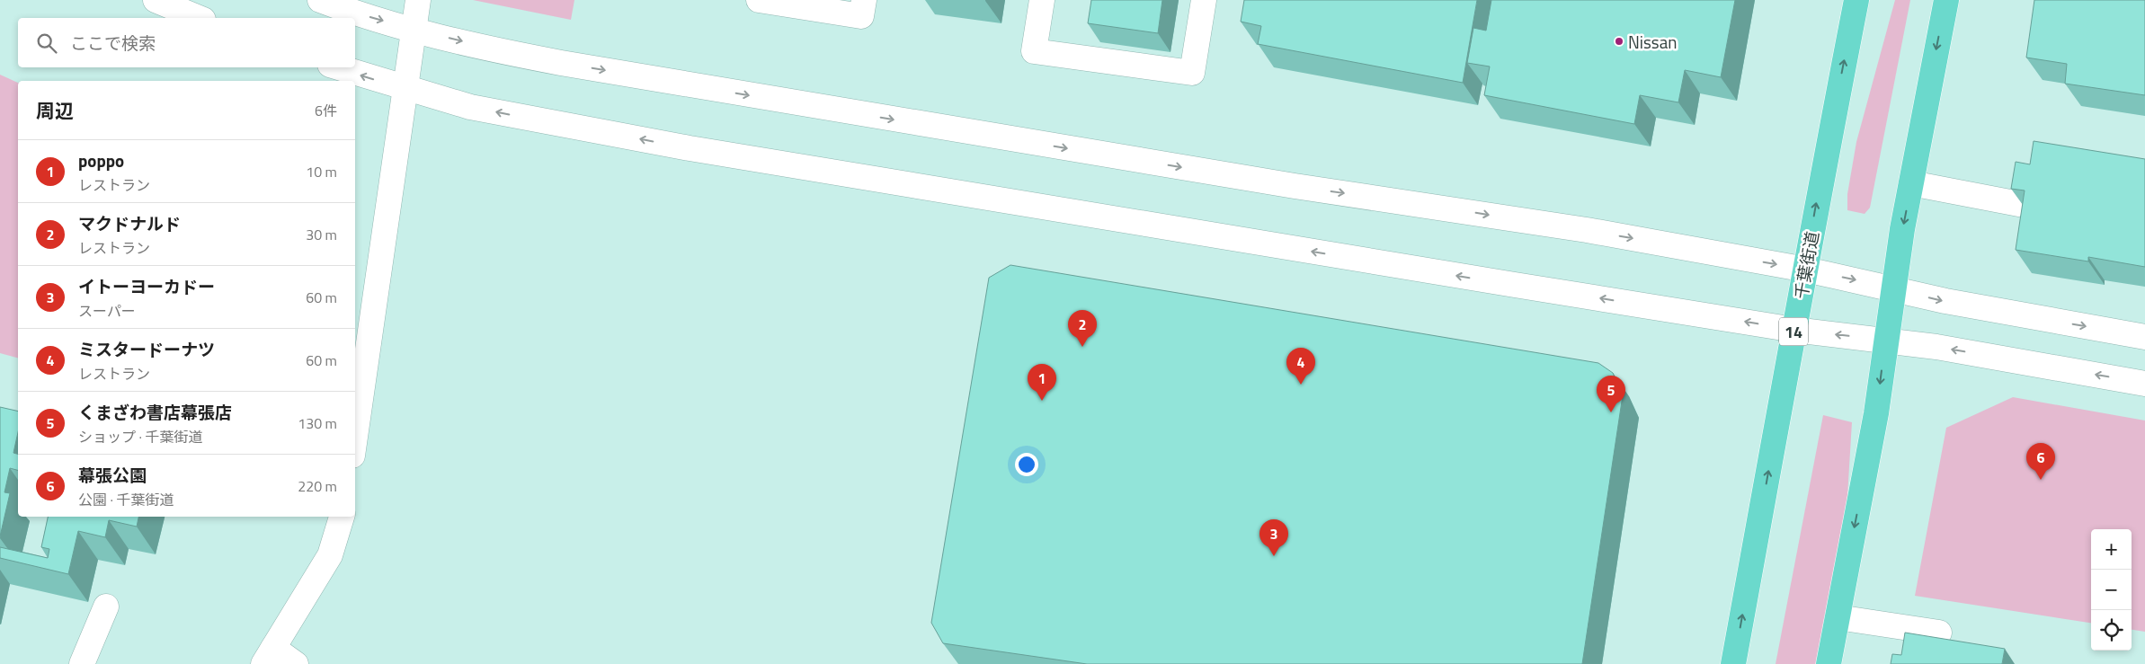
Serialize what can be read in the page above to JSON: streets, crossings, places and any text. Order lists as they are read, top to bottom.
{
  "streets": {
    "highway": ["千葉街道", "14"]
  },
  "places": ["Nissan"],
  "page": {
    "search": "ここで検索",
    "heading": ["周辺", "6件"],
    "list": [
      {
        "mark": "1",
        "name": "poppo",
        "note": "レストラン",
        "value": "10 m"
      },
      {
        "mark": "2",
        "name": "マクドナルド",
        "note": "レストラン",
        "value": "30 m"
      },
      {
        "mark": "3",
        "name": "イトーヨーカドー",
        "note": "スーパー",
        "value": "60 m"
      },
      {
        "mark": "4",
        "name": "ミスタードーナツ",
        "note": "レストラン",
        "value": "60 m"
      },
      {
        "mark": "5",
        "name": "くまざわ書店幕張店",
        "note": "ショップ · 千葉街道",
        "value": "130 m"
      },
      {
        "mark": "6",
        "name": "幕張公園",
        "note": "公園 · 千葉街道",
        "value": "220 m"
      }
    ],
    "pins": [
      "2",
      "4",
      "1",
      "5",
      "6",
      "3"
    ],
    "map_buttons": ["+", "−"]
  }
}
